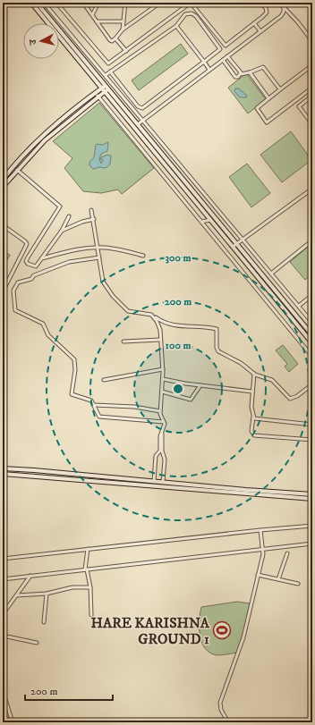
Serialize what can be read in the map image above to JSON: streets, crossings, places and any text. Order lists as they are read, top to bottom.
{
  "places": {
    "sports": ["HARE KARISHNA GROUND 1"]
  },
  "scale_bar": "200 m",
  "north": "left",
  "rings": ["300 m", "200 m", "100 m"]
}
